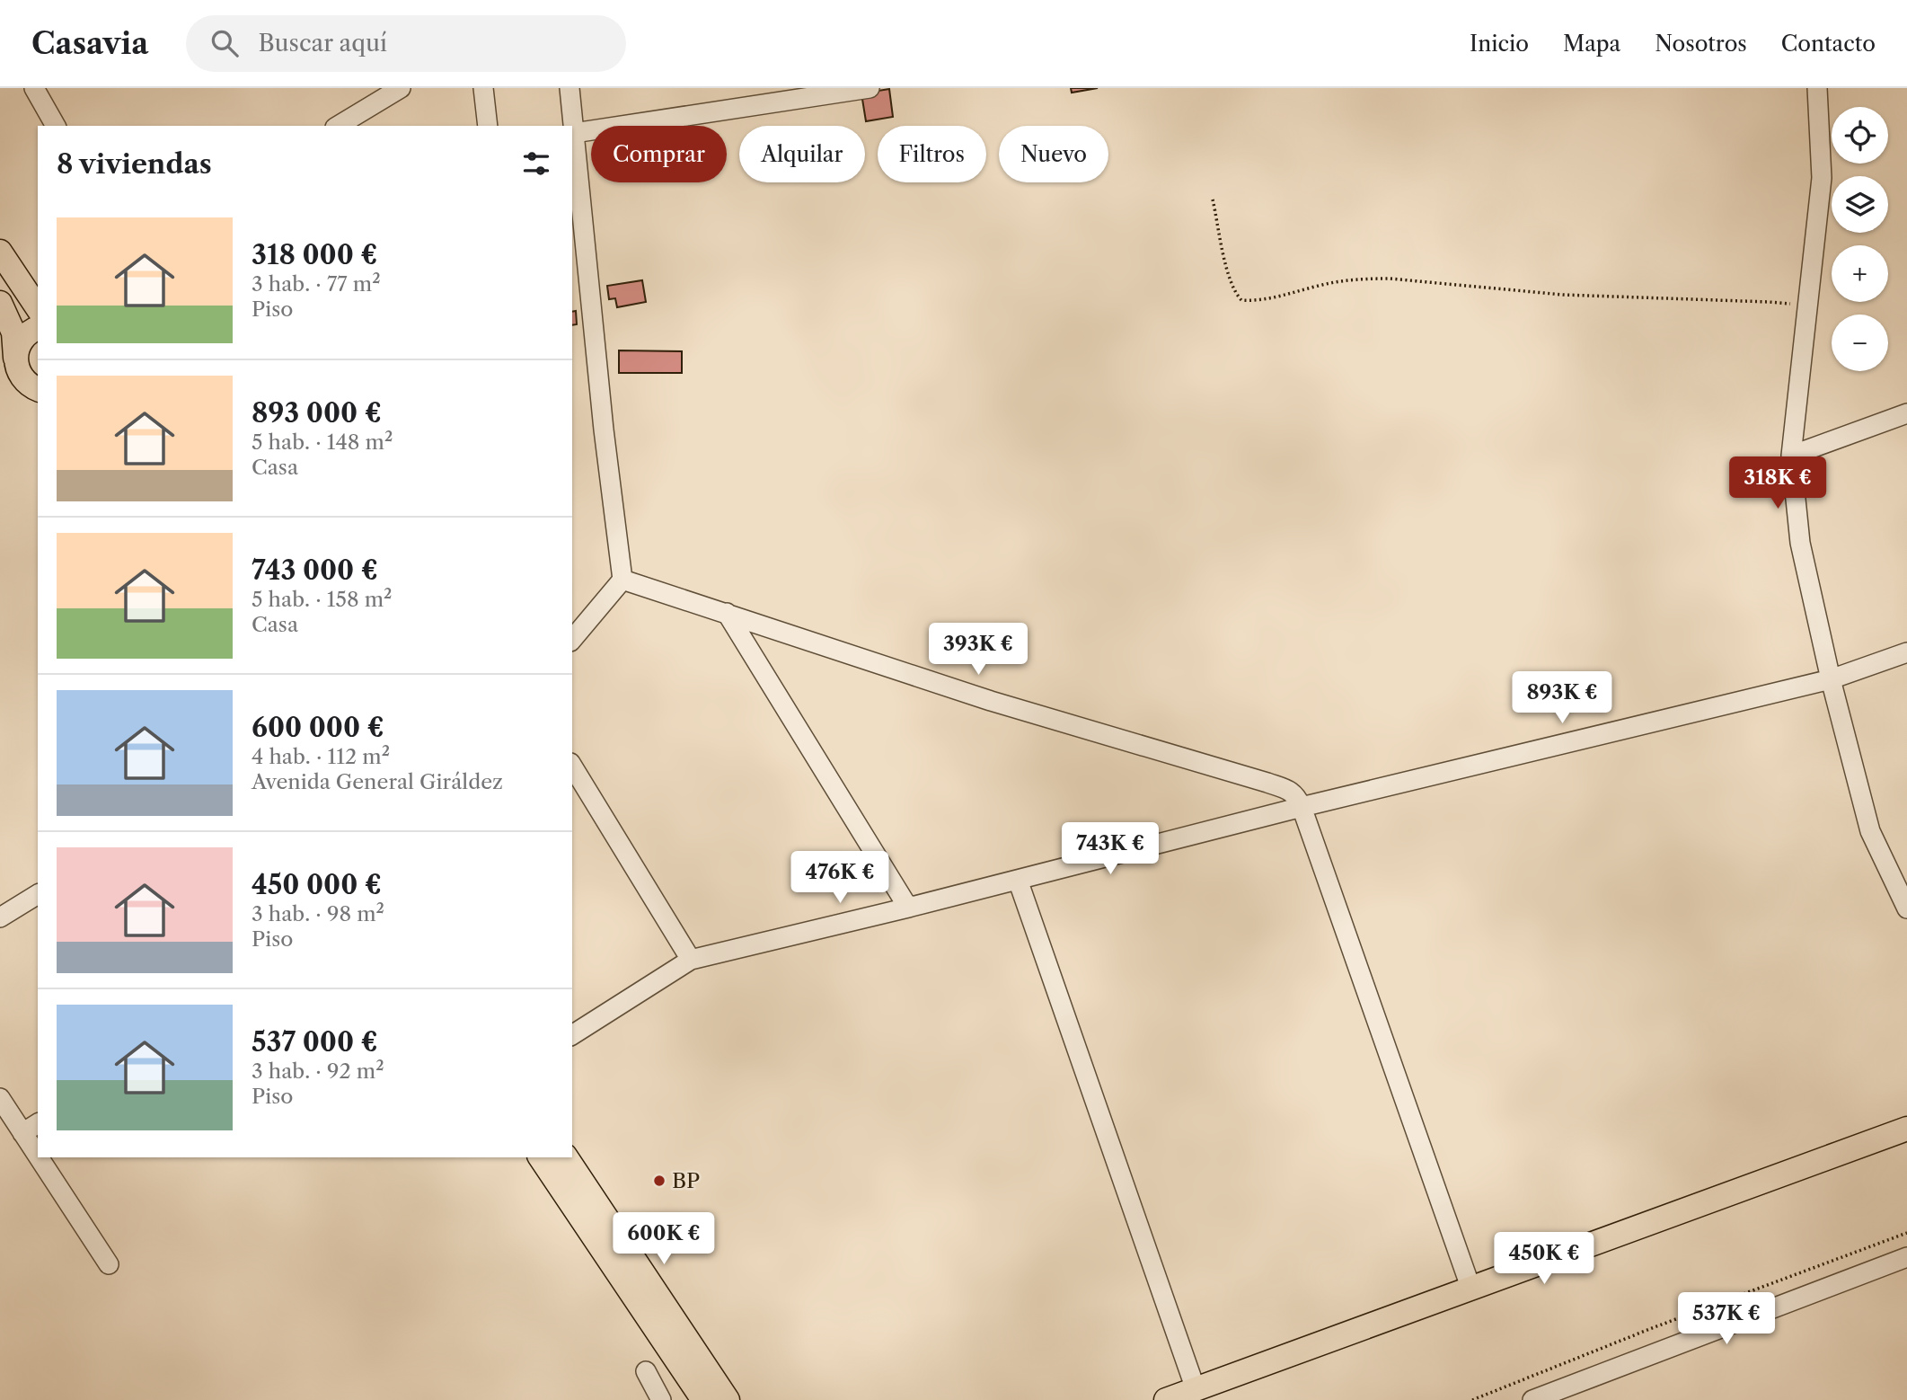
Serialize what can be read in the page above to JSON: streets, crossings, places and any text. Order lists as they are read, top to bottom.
{
  "places": ["BP"],
  "page": {
    "header": "Casavia",
    "search": "Buscar aquí",
    "nav": [
      "Inicio",
      "Mapa",
      "Nosotros",
      "Contacto"
    ],
    "map_buttons": ["+", "−"],
    "chip": [
      "Comprar",
      "Alquilar",
      "Filtros",
      "Nuevo"
    ],
    "heading": "8 viviendas",
    "list": [
      {
        "name": "318 000 €",
        "note": "3 hab. · 77 m² · Piso"
      },
      {
        "name": "893 000 €",
        "note": "5 hab. · 148 m² · Casa"
      },
      {
        "name": "743 000 €",
        "note": "5 hab. · 158 m² · Casa"
      },
      {
        "name": "600 000 €",
        "note": "4 hab. · 112 m² · Avenida General Giráldez"
      },
      {
        "name": "450 000 €",
        "note": "3 hab. · 98 m² · Piso"
      },
      {
        "name": "537 000 €",
        "note": "3 hab. · 92 m² · Piso"
      }
    ],
    "price": [
      "318K €",
      "393K €",
      "893K €",
      "743K €",
      "476K €",
      "600K €",
      "450K €",
      "537K €"
    ]
  }
}
